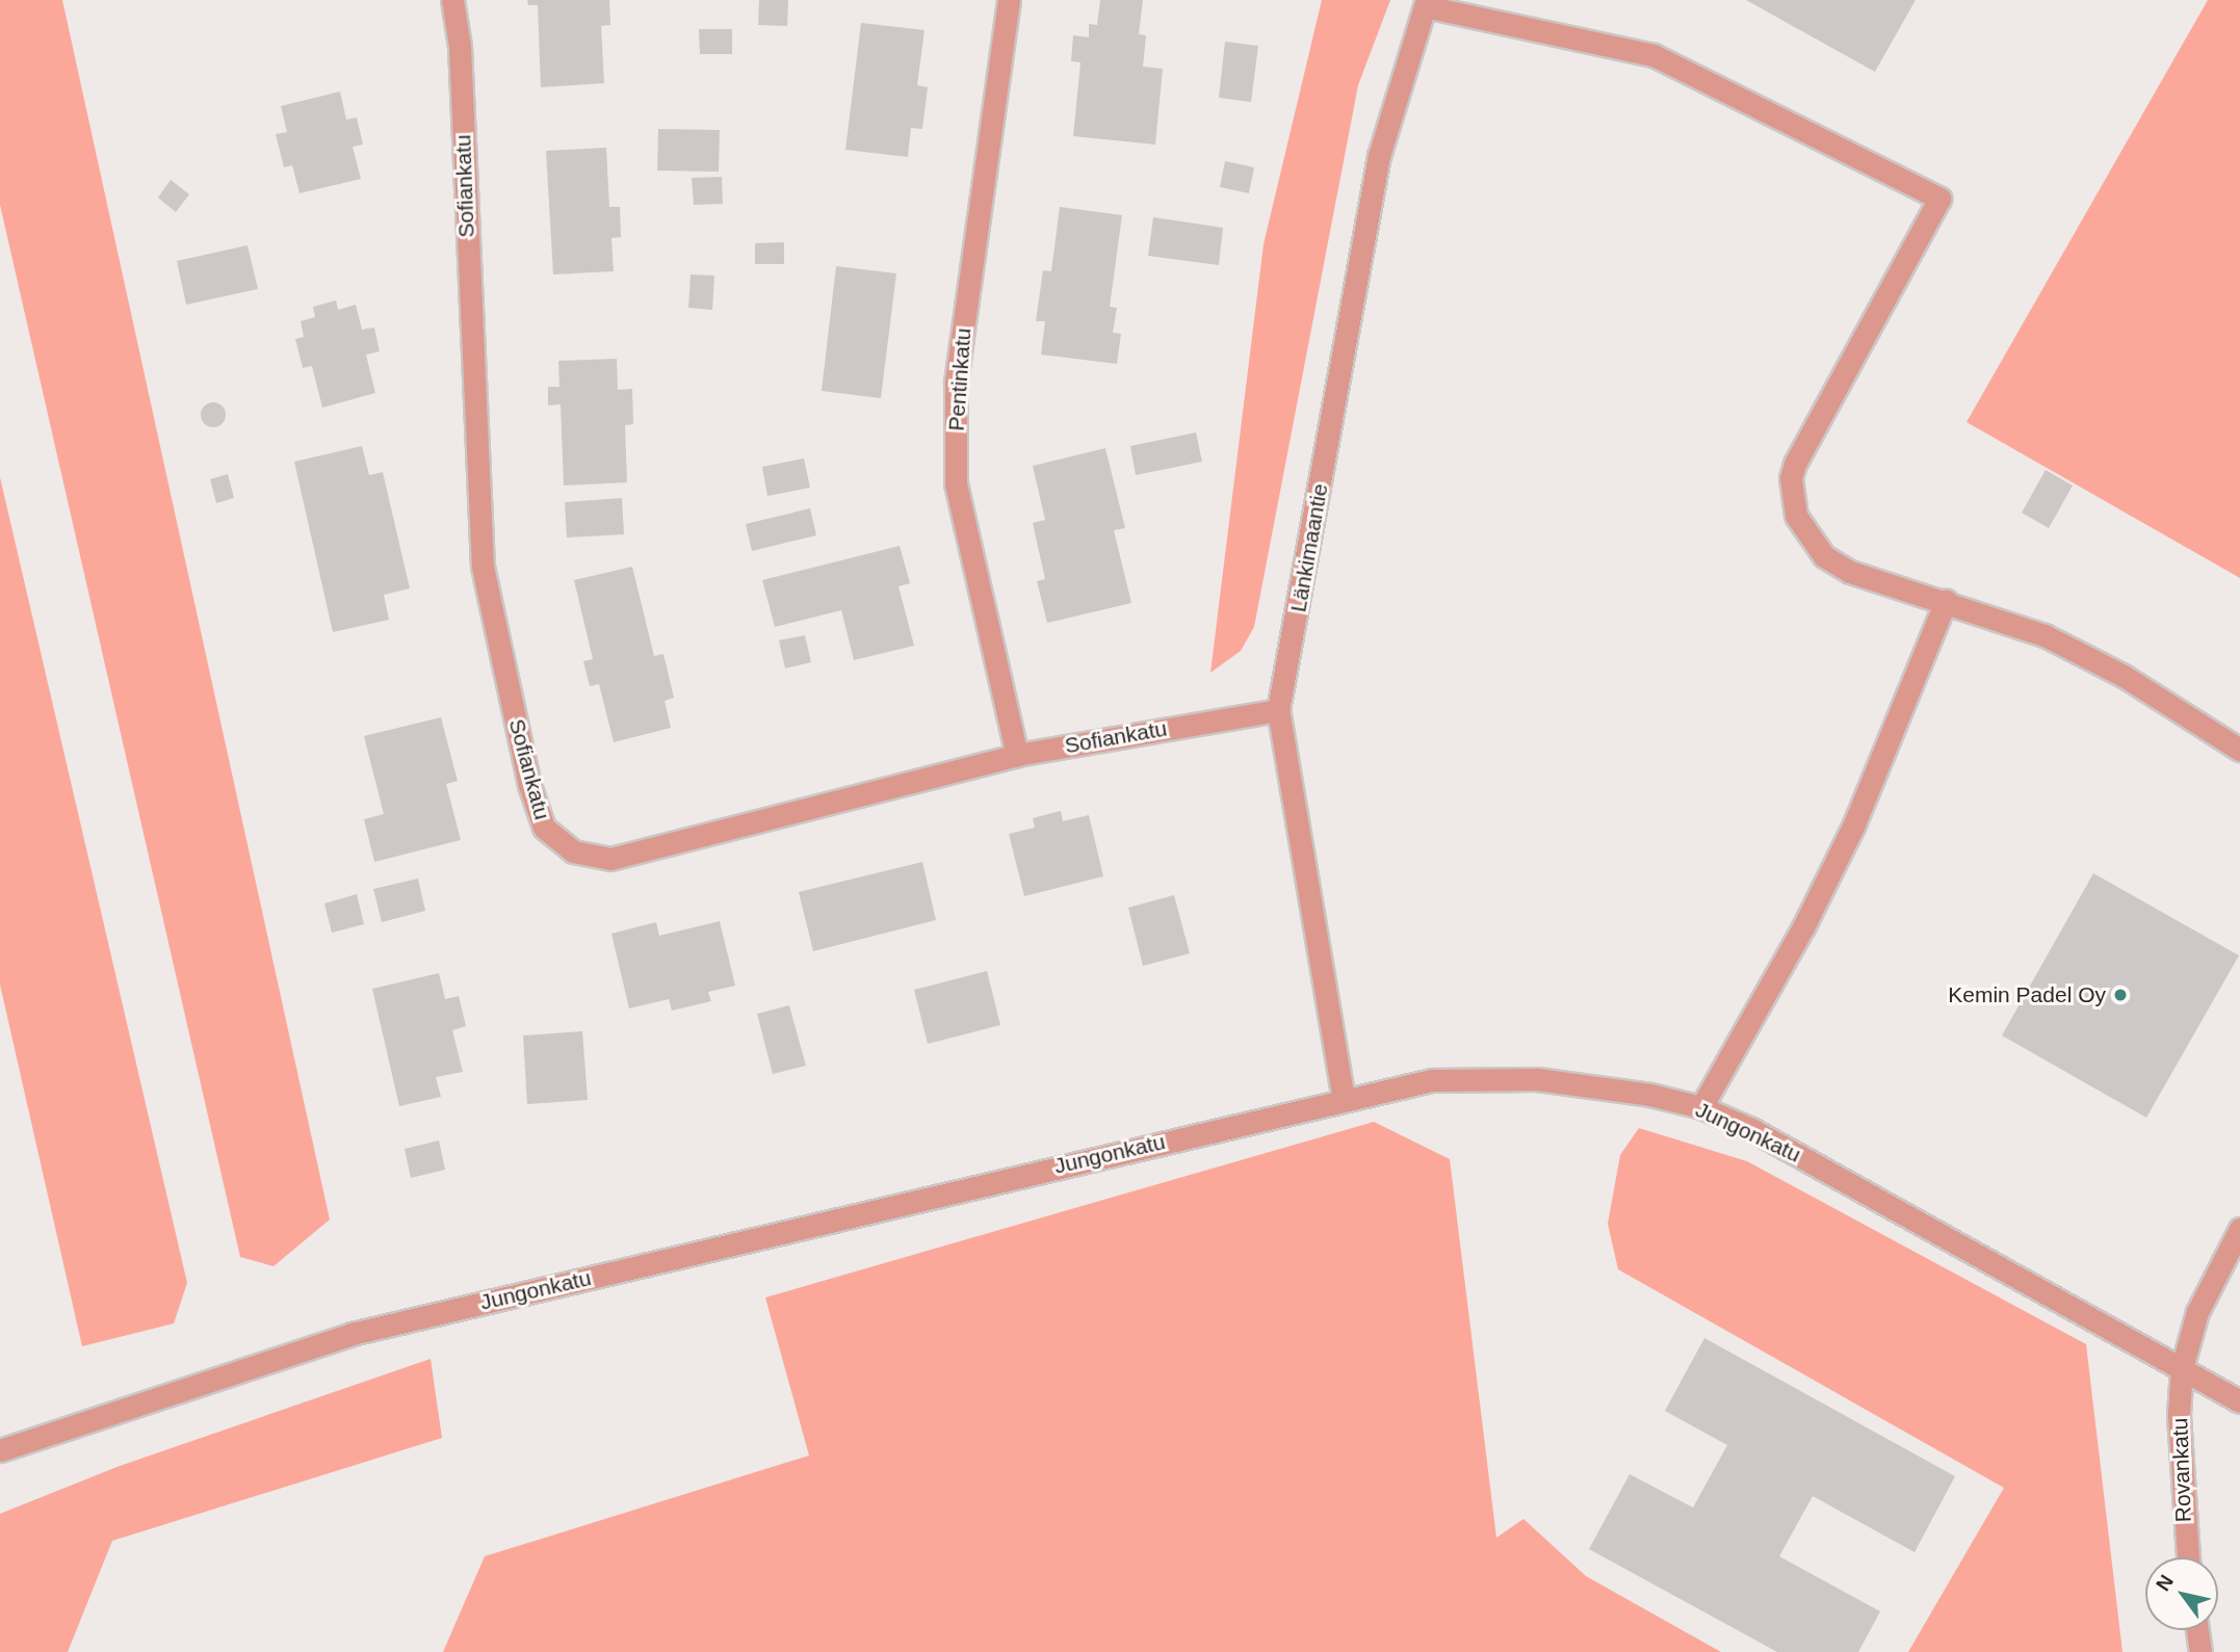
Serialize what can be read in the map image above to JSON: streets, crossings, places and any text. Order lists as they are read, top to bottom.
{
  "streets": {
    "street": [
      "Sofiankatu",
      "Pentinkatu",
      "Länkimaantie",
      "Jungonkatu",
      "Rovankatu"
    ]
  },
  "crossings": [
    ["Sofiankatu", "Pentinkatu"],
    ["Sofiankatu", "Länkimaantie"],
    ["Länkimaantie", "Jungonkatu"],
    ["Jungonkatu", "Rovankatu"]
  ],
  "places": ["Kemin Padel Oy"],
  "north": "top left"
}
